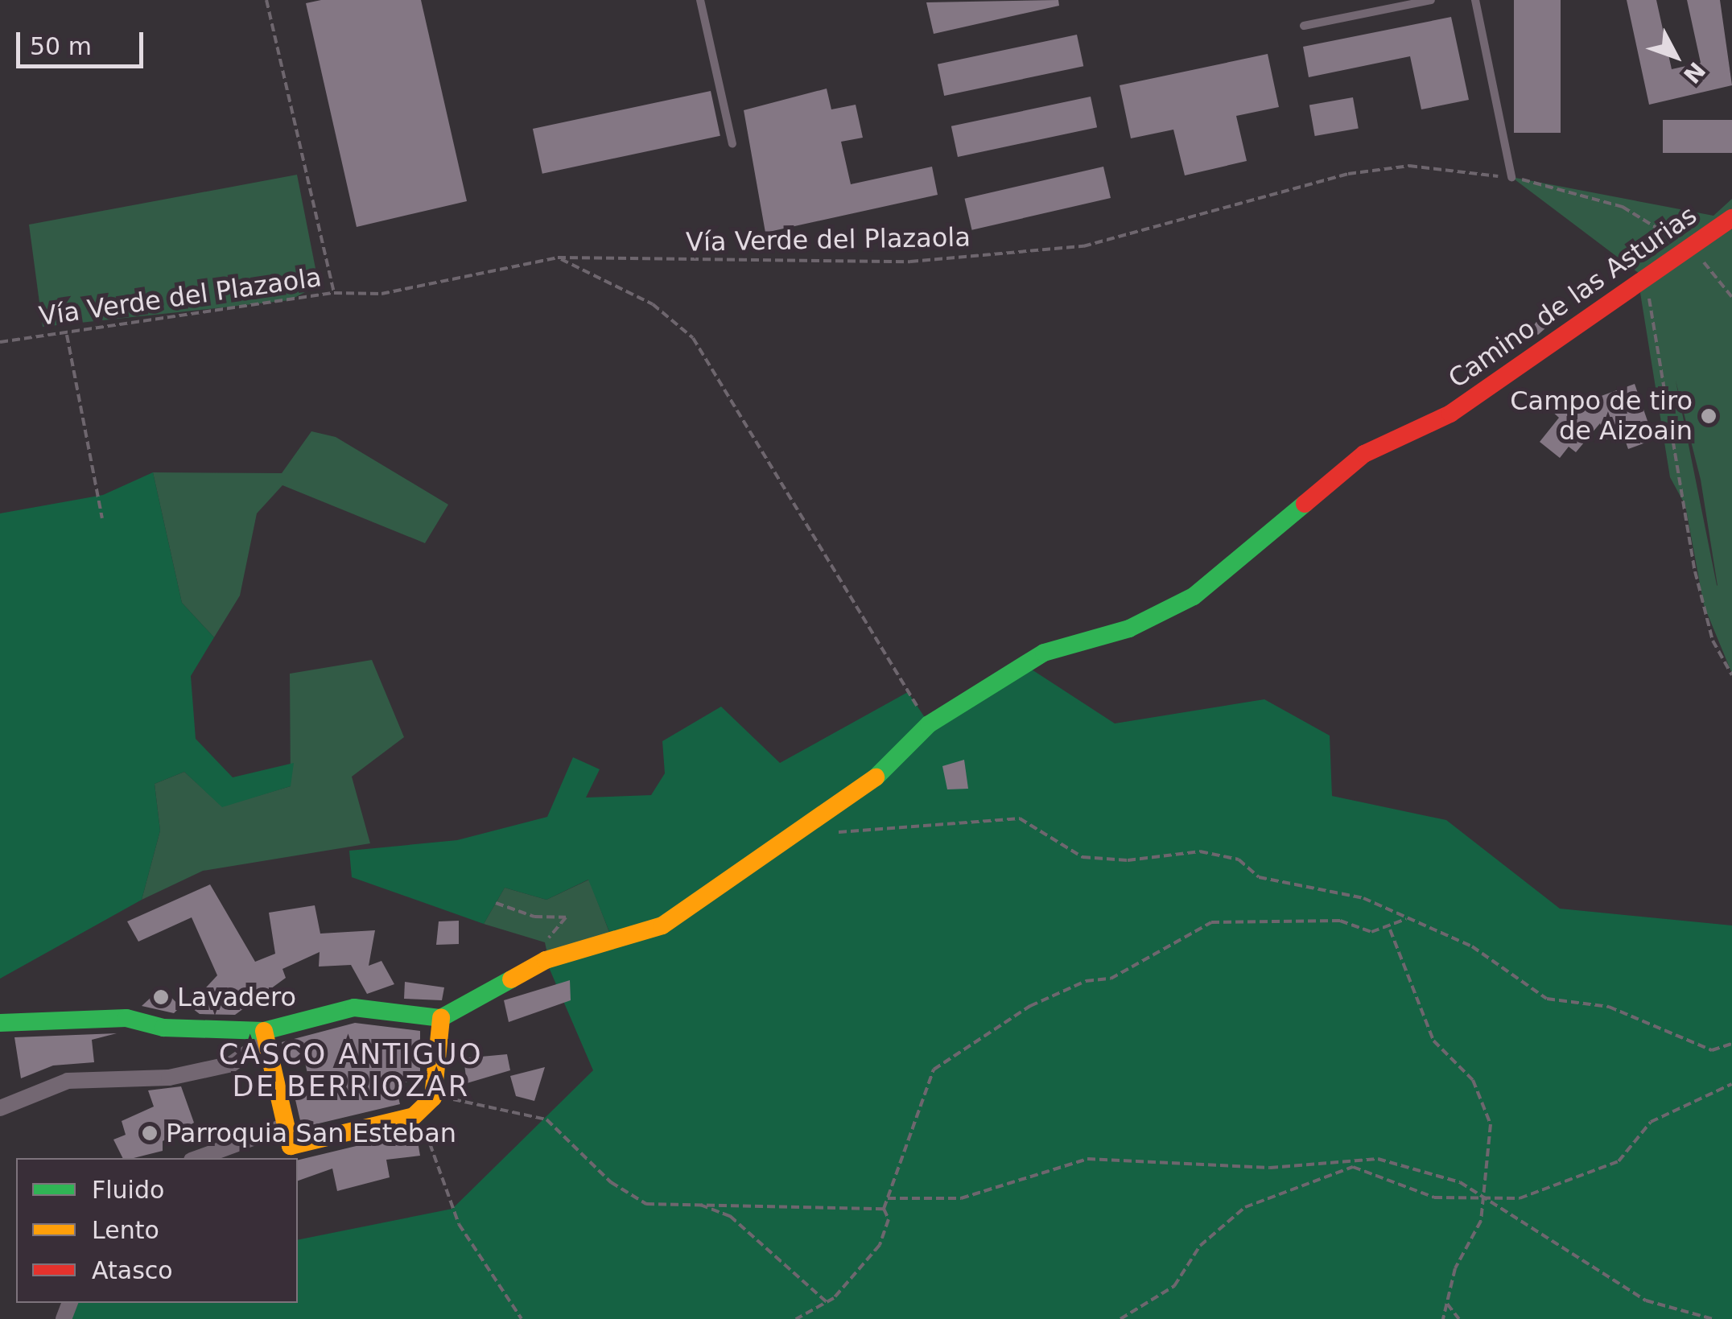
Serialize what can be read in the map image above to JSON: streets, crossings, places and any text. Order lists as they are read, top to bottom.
{
  "streets": {
    "street": ["Camino de las Asturias"],
    "path": ["Vía Verde del Plazaola"]
  },
  "crossings": [
    ["Vía Verde del Plazaola", "Camino de las Asturias"]
  ],
  "districts": ["CASCO ANTIGUO DE BERRIOZAR"],
  "places": ["Campo de tiro de Aizoain", "Lavadero", "Parroquia San Esteban"],
  "legend": ["Fluido", "Lento", "Atasco"],
  "scale_bar": "50 m",
  "north": "bottom right"
}
